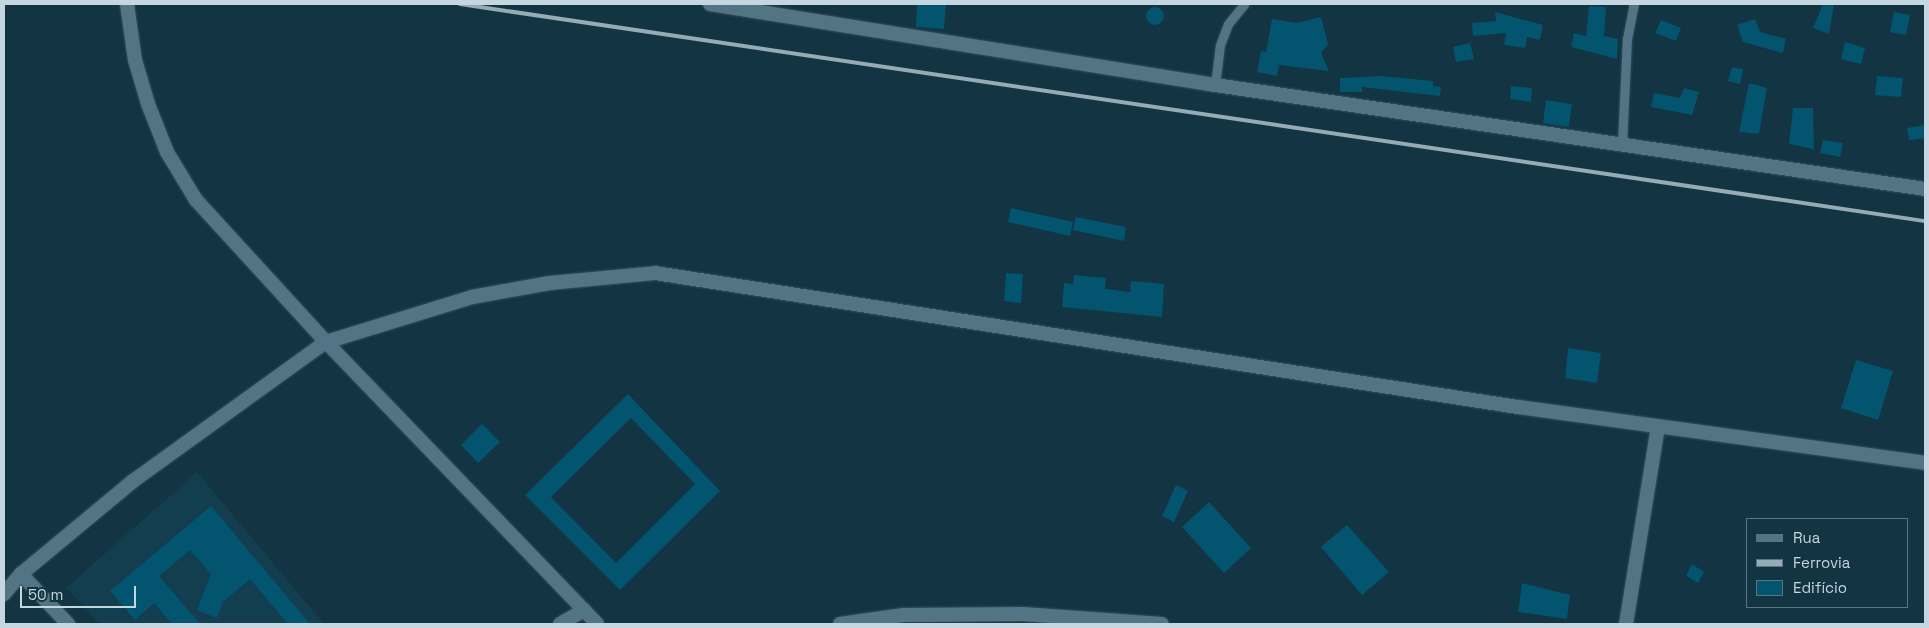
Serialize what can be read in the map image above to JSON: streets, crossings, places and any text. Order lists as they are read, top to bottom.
{
  "legend": ["Rua", "Ferrovia", "Edifício"],
  "scale_bar": "50 m"
}
